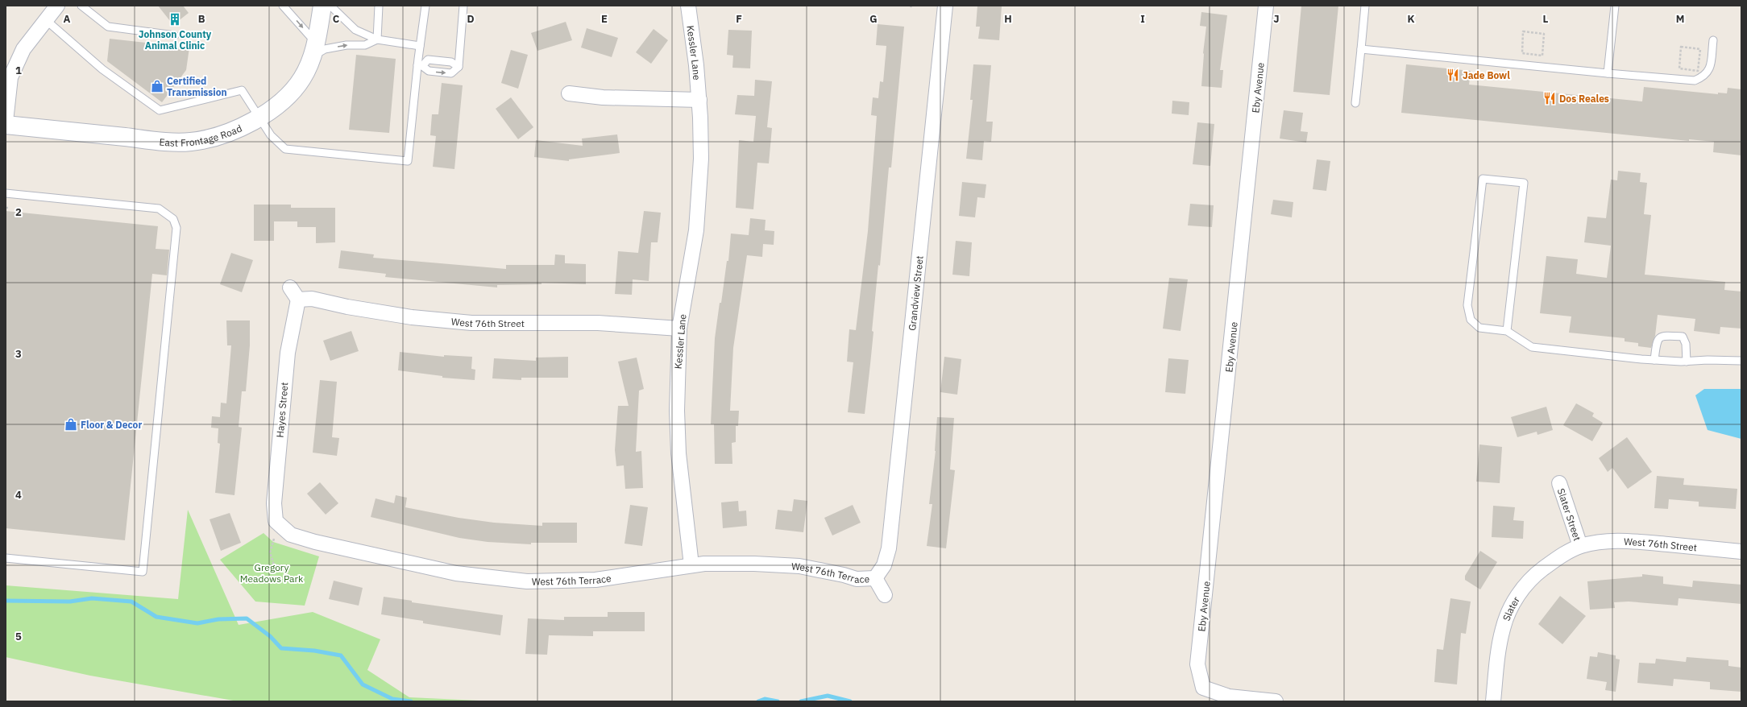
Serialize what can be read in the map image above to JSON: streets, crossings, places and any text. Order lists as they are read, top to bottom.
{
  "streets": {
    "street": [
      "Kessler Lane",
      "Eby Avenue",
      "East Frontage Road",
      "Grandview Street",
      "West 76th Street",
      "Hayes Street",
      "Slater Street",
      "West 76th Terrace",
      "Slater"
    ]
  },
  "crossings": [
    ["Kessler Lane", "West 76th Street"],
    ["Kessler Lane", "West 76th Terrace"],
    ["Grandview Street", "West 76th Terrace"],
    ["West 76th Street", "Hayes Street"],
    ["West 76th Street", "Slater Street"],
    ["West 76th Street", "Slater"],
    ["Hayes Street", "West 76th Terrace"],
    ["Slater Street", "Slater"]
  ],
  "parks": ["Gregory Meadows Park"],
  "places": {
    "building": ["Johnson County Animal Clinic"],
    "restaurant": ["Jade Bowl", "Dos Reales"],
    "shop": ["Certified Transmission", "Floor & Decor"]
  },
  "grid": {
    "columns": [
      "A",
      "B",
      "C",
      "D",
      "E",
      "F",
      "G",
      "H",
      "I",
      "J",
      "K",
      "L",
      "M"
    ],
    "rows": [
      "1",
      "2",
      "3",
      "4",
      "5"
    ]
  }
}
